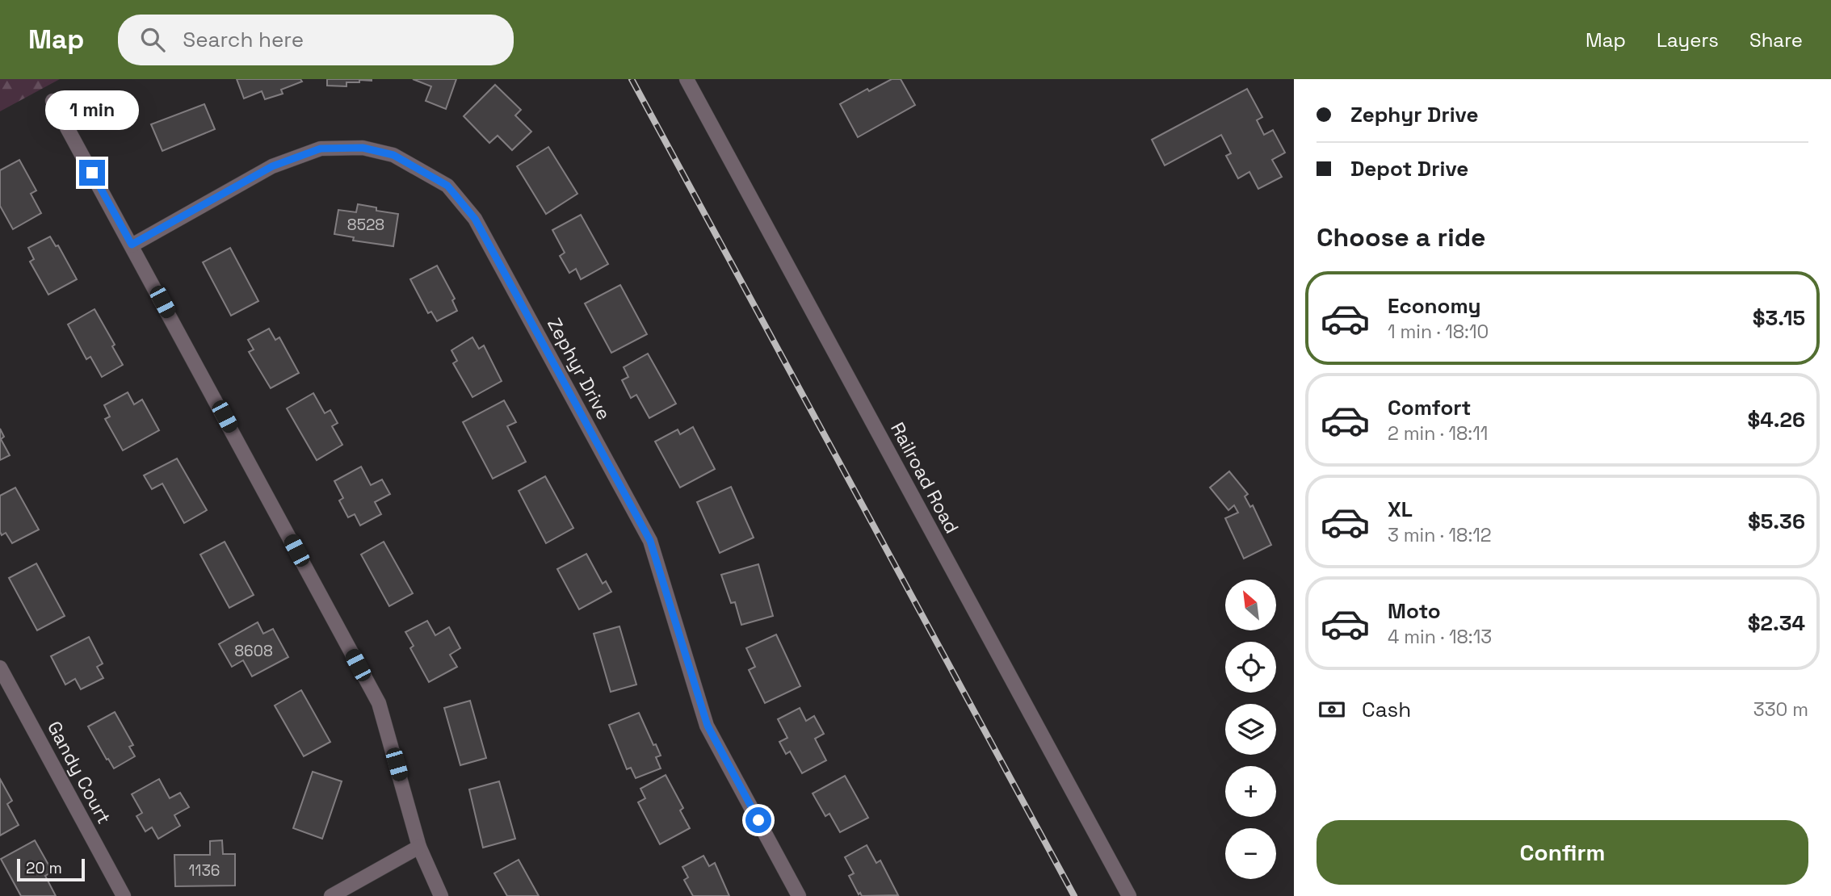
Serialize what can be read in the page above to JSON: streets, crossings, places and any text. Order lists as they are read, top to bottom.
{
  "streets": {
    "street": ["Zephyr Drive", "Railroad Road", "Gandy Court"]
  },
  "house_numbers": ["8528", "8608", "1136"],
  "scale_bar": "20 m",
  "north": "top left",
  "page": {
    "header": "Map",
    "search": "Search here",
    "nav": ["Map", "Layers", "Share"],
    "banner": ["Zephyr Drive", "Depot Drive"],
    "bubble": "1 min",
    "heading": "Choose a ride",
    "list": [
      {
        "name": "Economy",
        "note": "1 min · 18:10",
        "value": "$3.15"
      },
      {
        "name": "Comfort",
        "note": "2 min · 18:11",
        "value": "$4.26"
      },
      {
        "name": "XL",
        "note": "3 min · 18:12",
        "value": "$5.36"
      },
      {
        "name": "Moto",
        "note": "4 min · 18:13",
        "value": "$2.34"
      }
    ],
    "map_buttons": ["+", "−"],
    "pay": ["Cash", "330 m"],
    "buttons": "Confirm",
    "scale": "20 m"
  }
}
